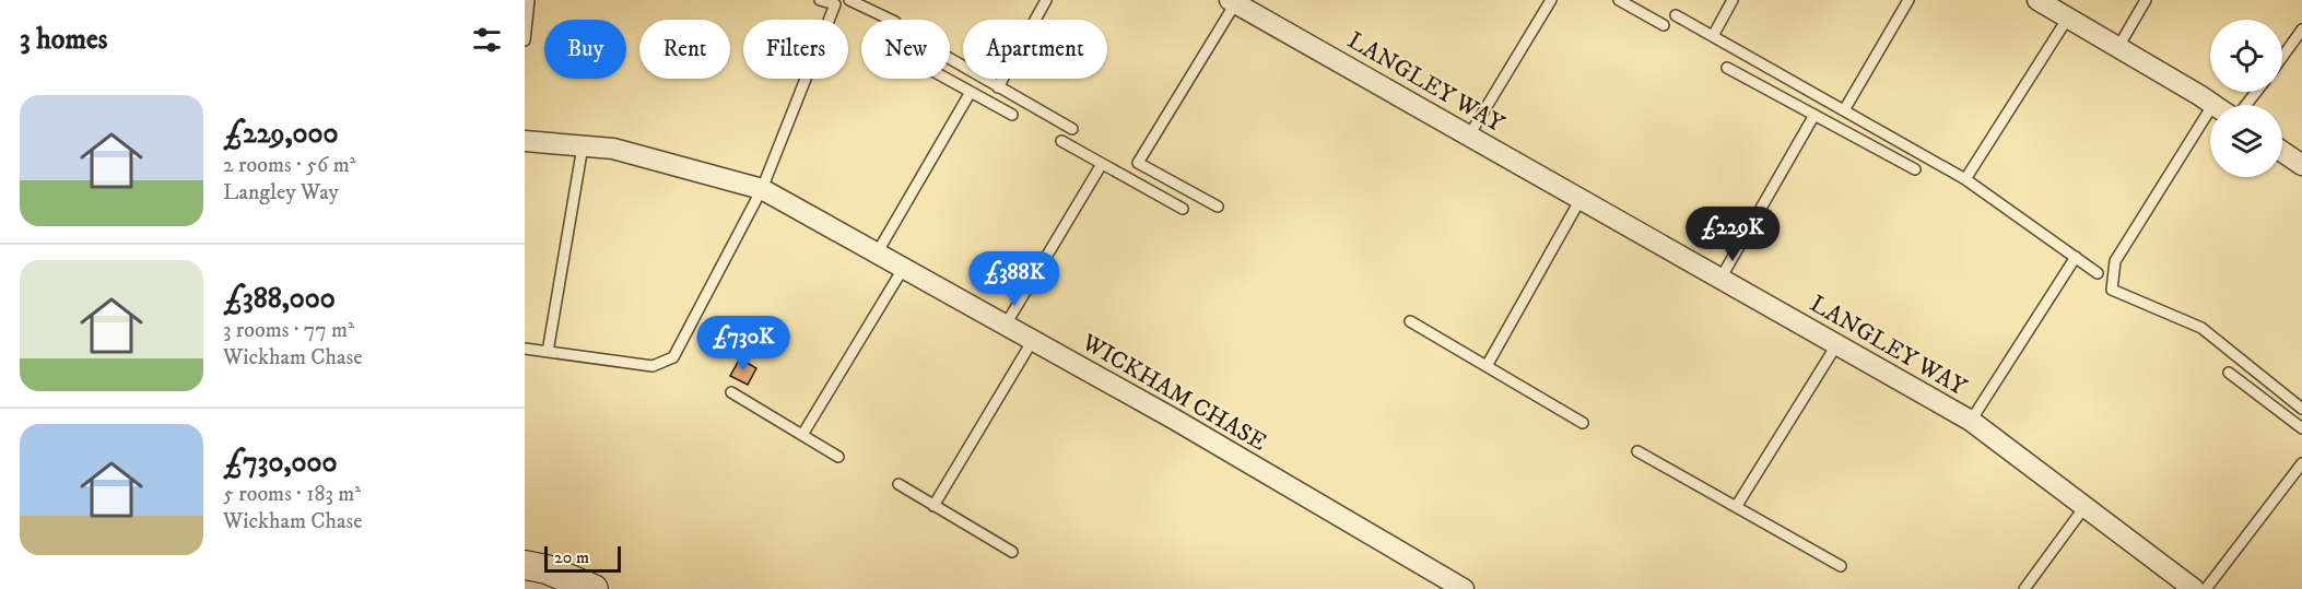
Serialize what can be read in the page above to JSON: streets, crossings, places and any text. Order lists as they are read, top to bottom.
{
  "streets": {
    "street": ["LANGLEY WAY", "WICKHAM CHASE"]
  },
  "scale_bar": "20 m",
  "page": {
    "heading": "3 homes",
    "chip": [
      "Buy",
      "Rent",
      "Filters",
      "New",
      "Apartment"
    ],
    "list": [
      {
        "name": "£229,000",
        "note": "2 rooms · 56 m² · Langley Way"
      },
      {
        "name": "£388,000",
        "note": "3 rooms · 77 m² · Wickham Chase"
      },
      {
        "name": "£730,000",
        "note": "5 rooms · 183 m² · Wickham Chase"
      }
    ],
    "price": ["£229K", "£388K", "£730K"],
    "scale": "20 m"
  }
}
